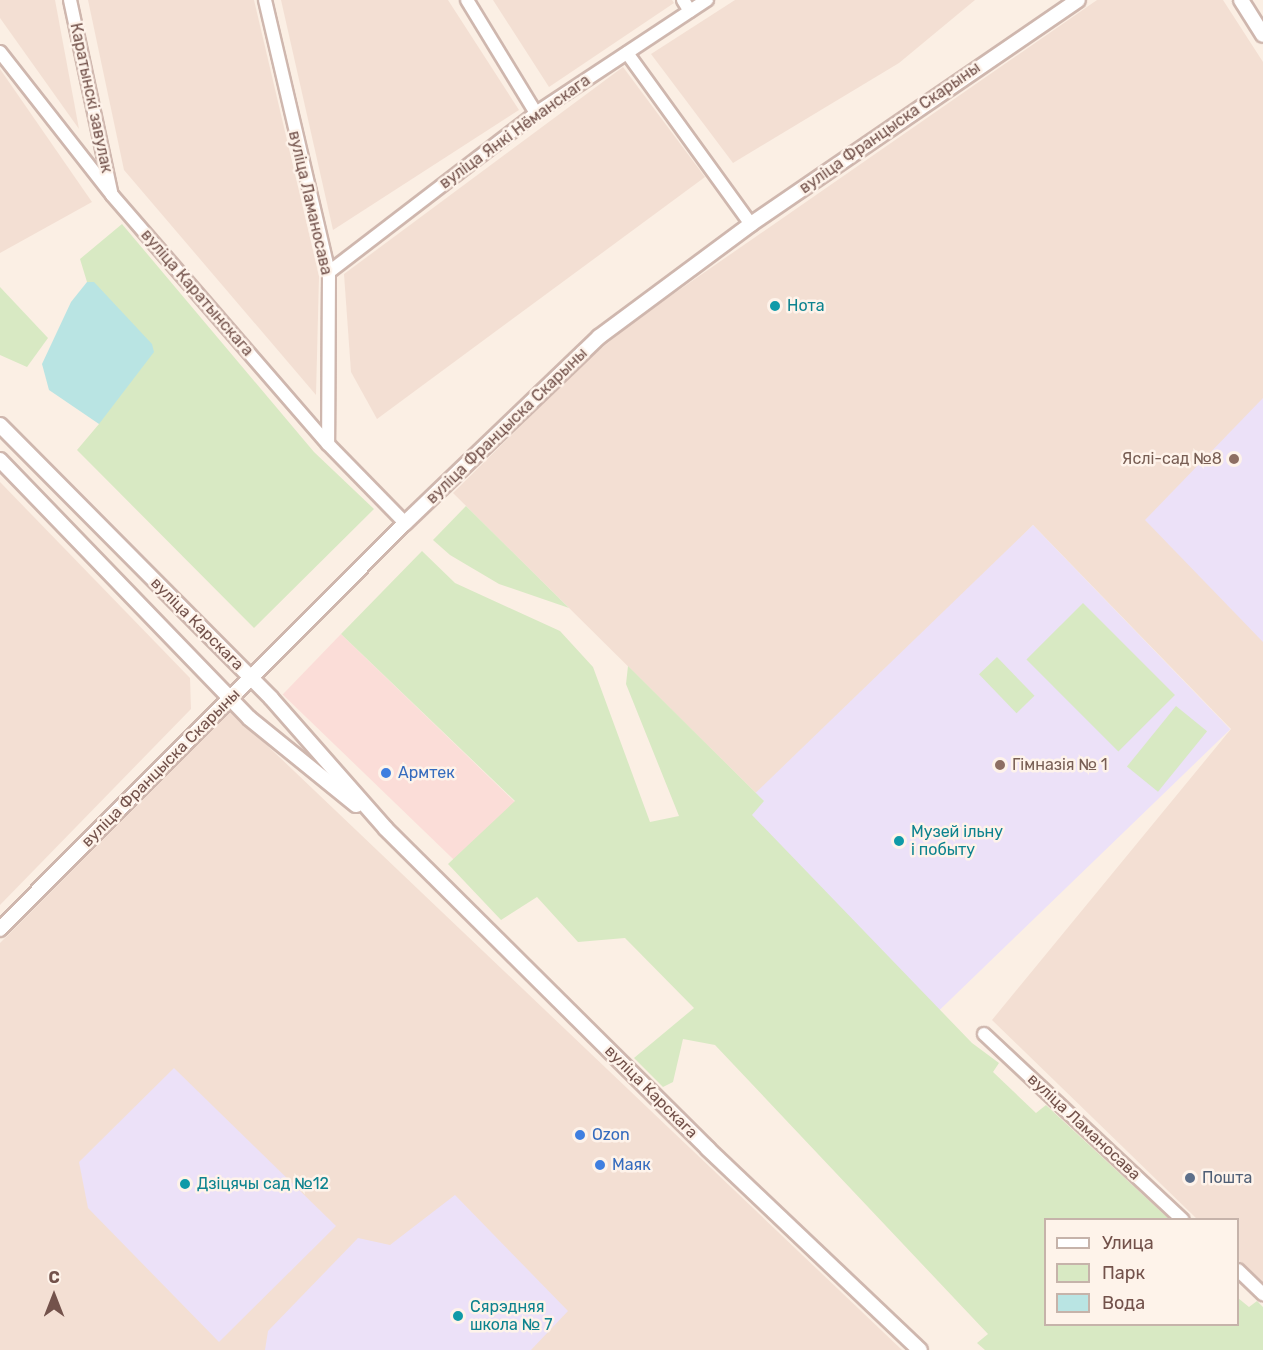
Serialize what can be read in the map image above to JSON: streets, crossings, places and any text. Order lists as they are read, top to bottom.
{
  "streets": {
    "street": [
      "Каратынскі завулак",
      "вуліца Францыска Скарыны",
      "вуліца Янкі Нёманскага",
      "вуліца Ламаносава",
      "вуліца Каратынскага",
      "вуліца Карскага"
    ]
  },
  "crossings": [
    ["Каратынскі завулак", "вуліца Каратынскага"],
    ["вуліца Францыска Скарыны", "вуліца Каратынскага"],
    ["вуліца Францыска Скарыны", "вуліца Карскага"],
    ["вуліца Янкі Нёманскага", "вуліца Ламаносава"],
    ["вуліца Ламаносава", "вуліца Каратынскага"]
  ],
  "places": [
    "Нота",
    "Яслі-сад №8",
    "Гімназія № 1",
    "Армтек",
    "Музей ільну і побыту",
    "Ozon",
    "Маяк",
    "Пошта",
    "Дзіцячы сад №12",
    "Сярэдняя школа № 7"
  ],
  "legend": ["Улица", "Парк", "Вода"],
  "north": "top"
}
